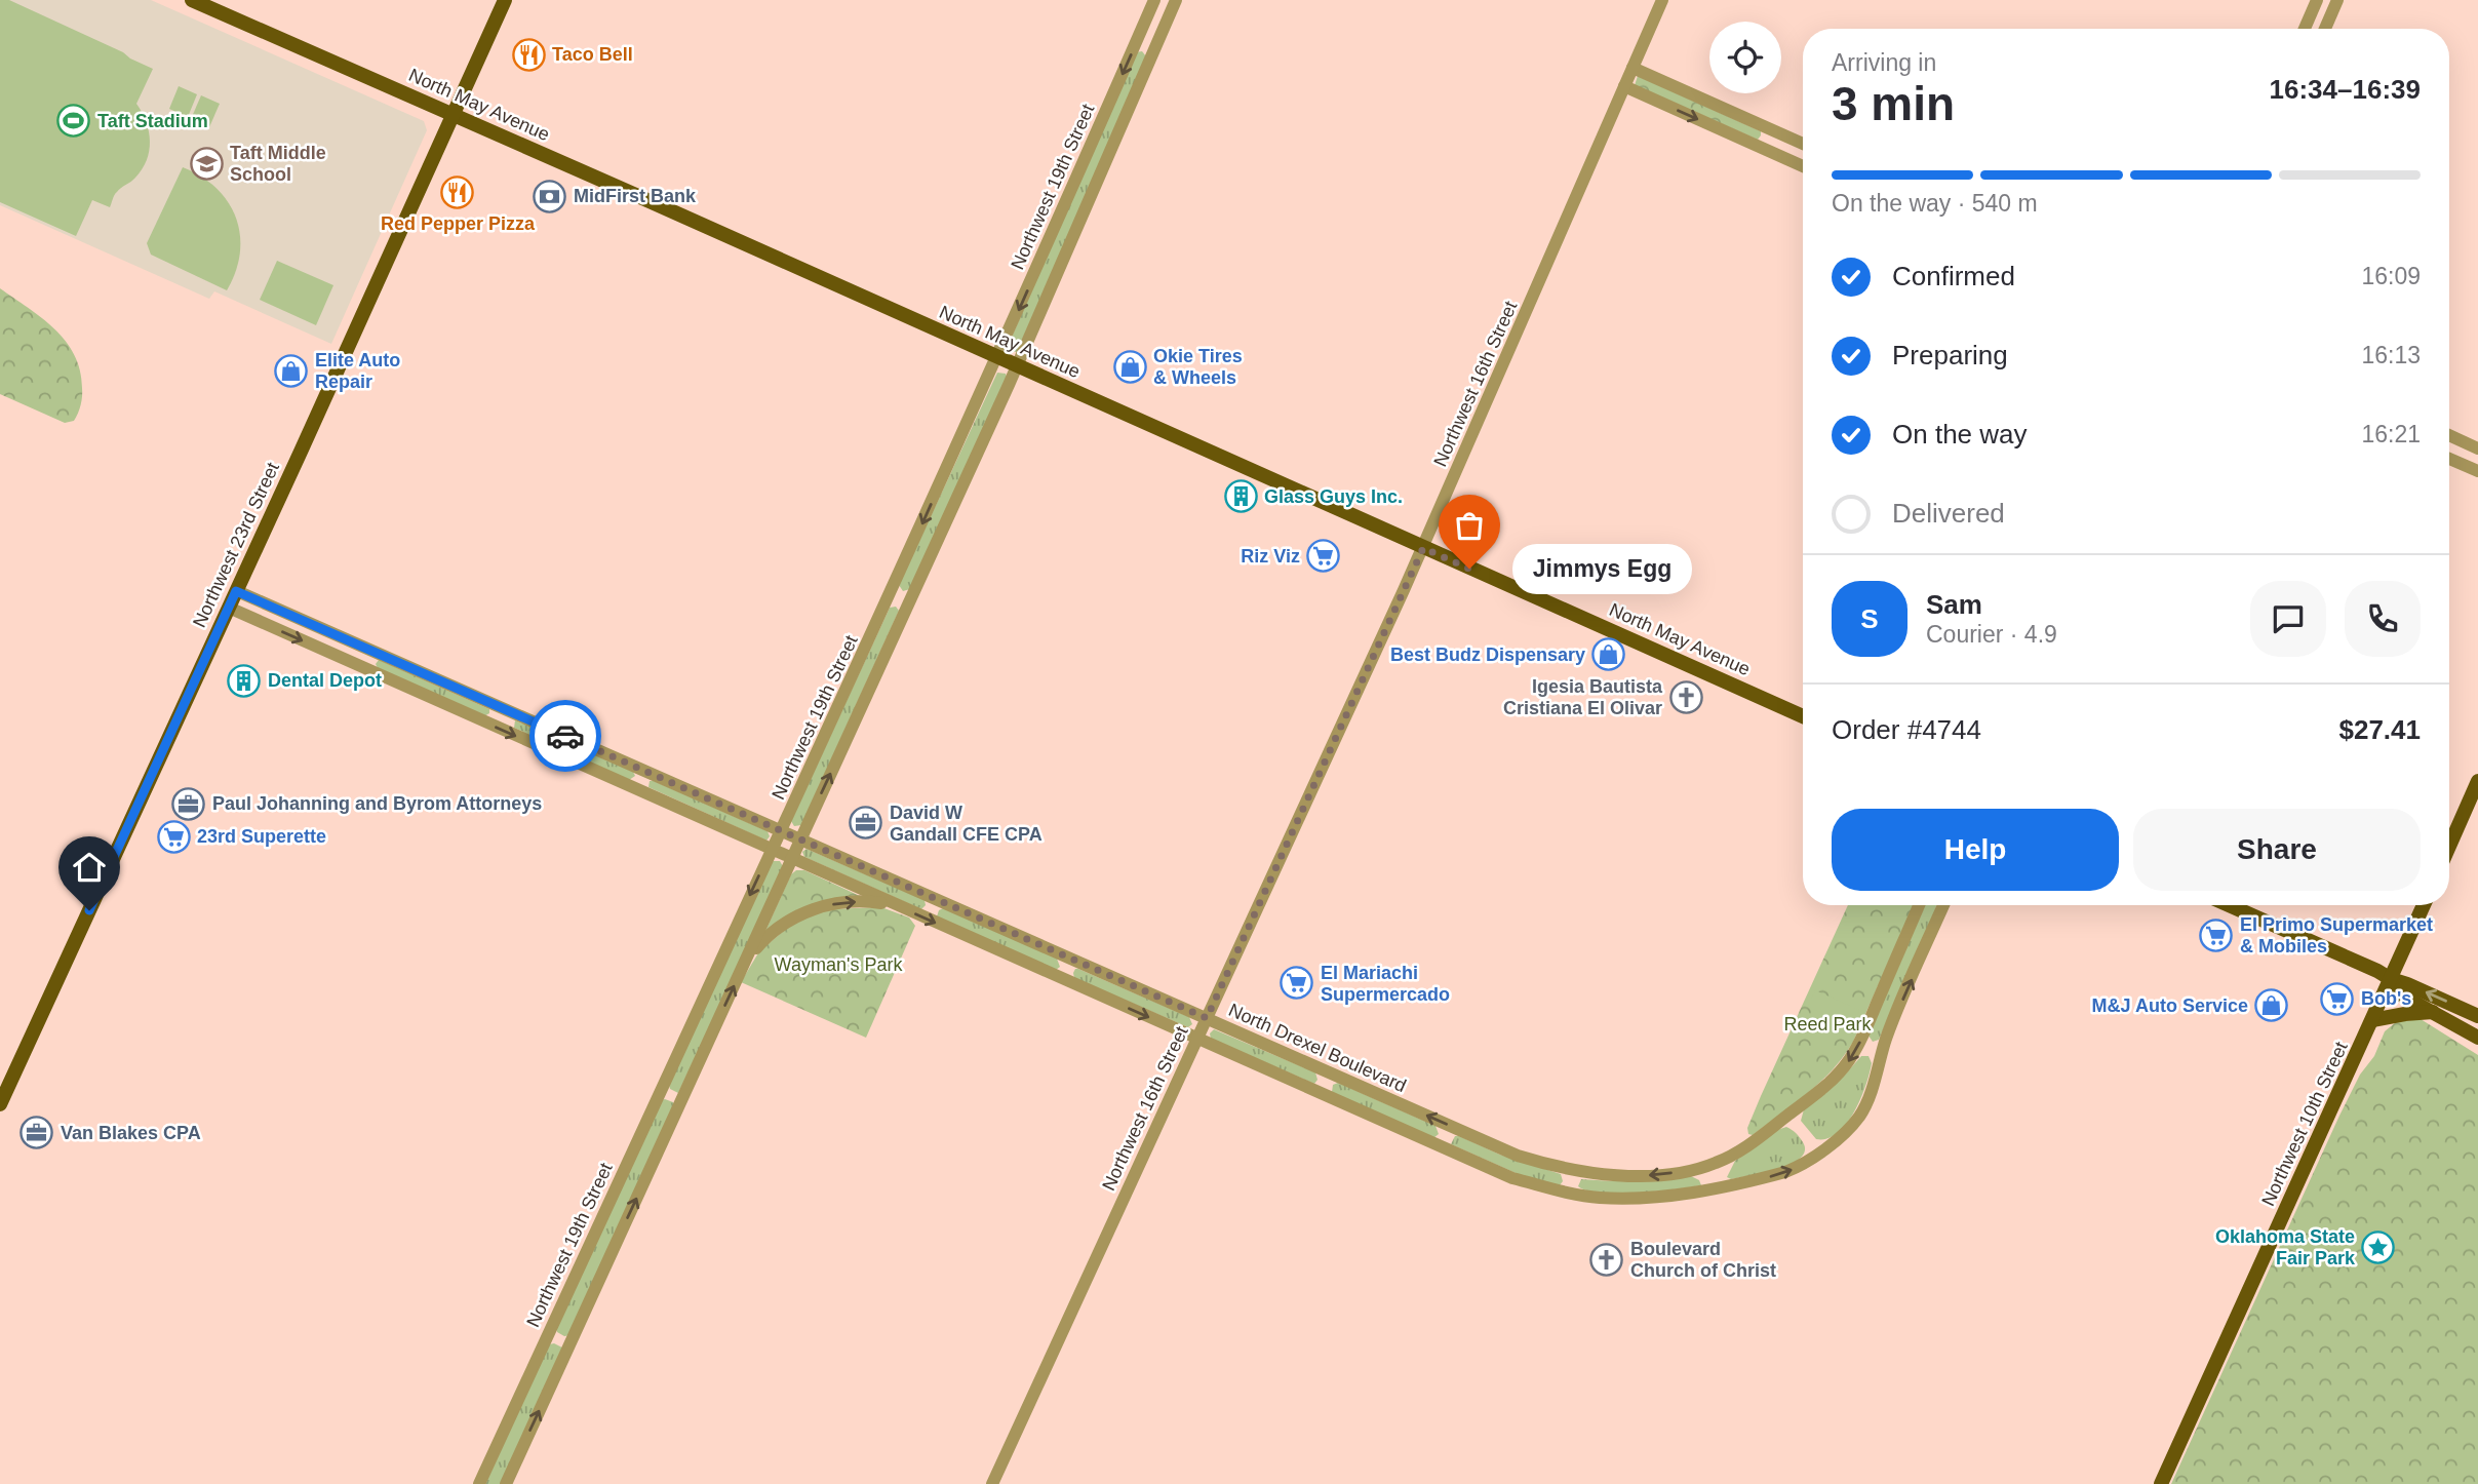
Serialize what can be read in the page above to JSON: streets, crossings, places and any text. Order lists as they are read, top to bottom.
{
  "streets": {
    "main road": ["North May Avenue", "Northwest 23rd Street", "Northwest 10th Street"],
    "street": ["Northwest 19th Street", "Northwest 16th Street", "North Drexel Boulevard"]
  },
  "crossings": [
    ["North May Avenue", "Northwest 19th Street"],
    ["North May Avenue", "Northwest 16th Street"],
    ["North May Avenue", "Northwest 23rd Street"],
    ["Northwest 19th Street", "North Drexel Boulevard"],
    ["Northwest 16th Street", "North Drexel Boulevard"],
    ["Northwest 23rd Street", "North Drexel Boulevard"]
  ],
  "one_way": ["North Drexel Boulevard"],
  "parks": ["Wayman's Park", "Reed Park"],
  "places": {
    "restaurant": ["Taco Bell", "Red Pepper Pizza"],
    "sports": ["Taft Stadium"],
    "school or university": ["Taft Middle School"],
    "bank": ["MidFirst Bank"],
    "shop": [
      "Okie Tires & Wheels",
      "Elite Auto Repair",
      "Best Budz Dispensary",
      "M&J Auto Service"
    ],
    "building": ["Glass Guys Inc.", "Dental Depot"],
    "supermarket": [
      "Riz Viz",
      "23rd Superette",
      "El Primo Supermarket & Mobiles",
      "El Mariachi Supermercado",
      "Bob's"
    ],
    "other": ["Jimmys Egg"],
    "church": ["Igesia Bautista Cristiana El Olivar", "Boulevard Church of Christ"],
    "office": ["Paul Johanning and Byrom Attorneys", "David W Gandall CFE CPA", "Van Blakes CPA"],
    "place": ["Oklahoma State Fair Park"]
  },
  "page": {
    "heading": ["3 min", "Arriving in", "16:34–16:39"],
    "panel": [
      "Sam",
      "Courier · 4.9",
      "Order #4744",
      "$27.41"
    ],
    "bar": "On the way · 540 m",
    "list": [
      ["Confirmed", "16:09"],
      ["Preparing", "16:13"],
      ["On the way", "16:21"],
      "Delivered"
    ],
    "bubble": "Jimmys Egg",
    "round": "S",
    "buttons": ["Help", "Share"]
  }
}
